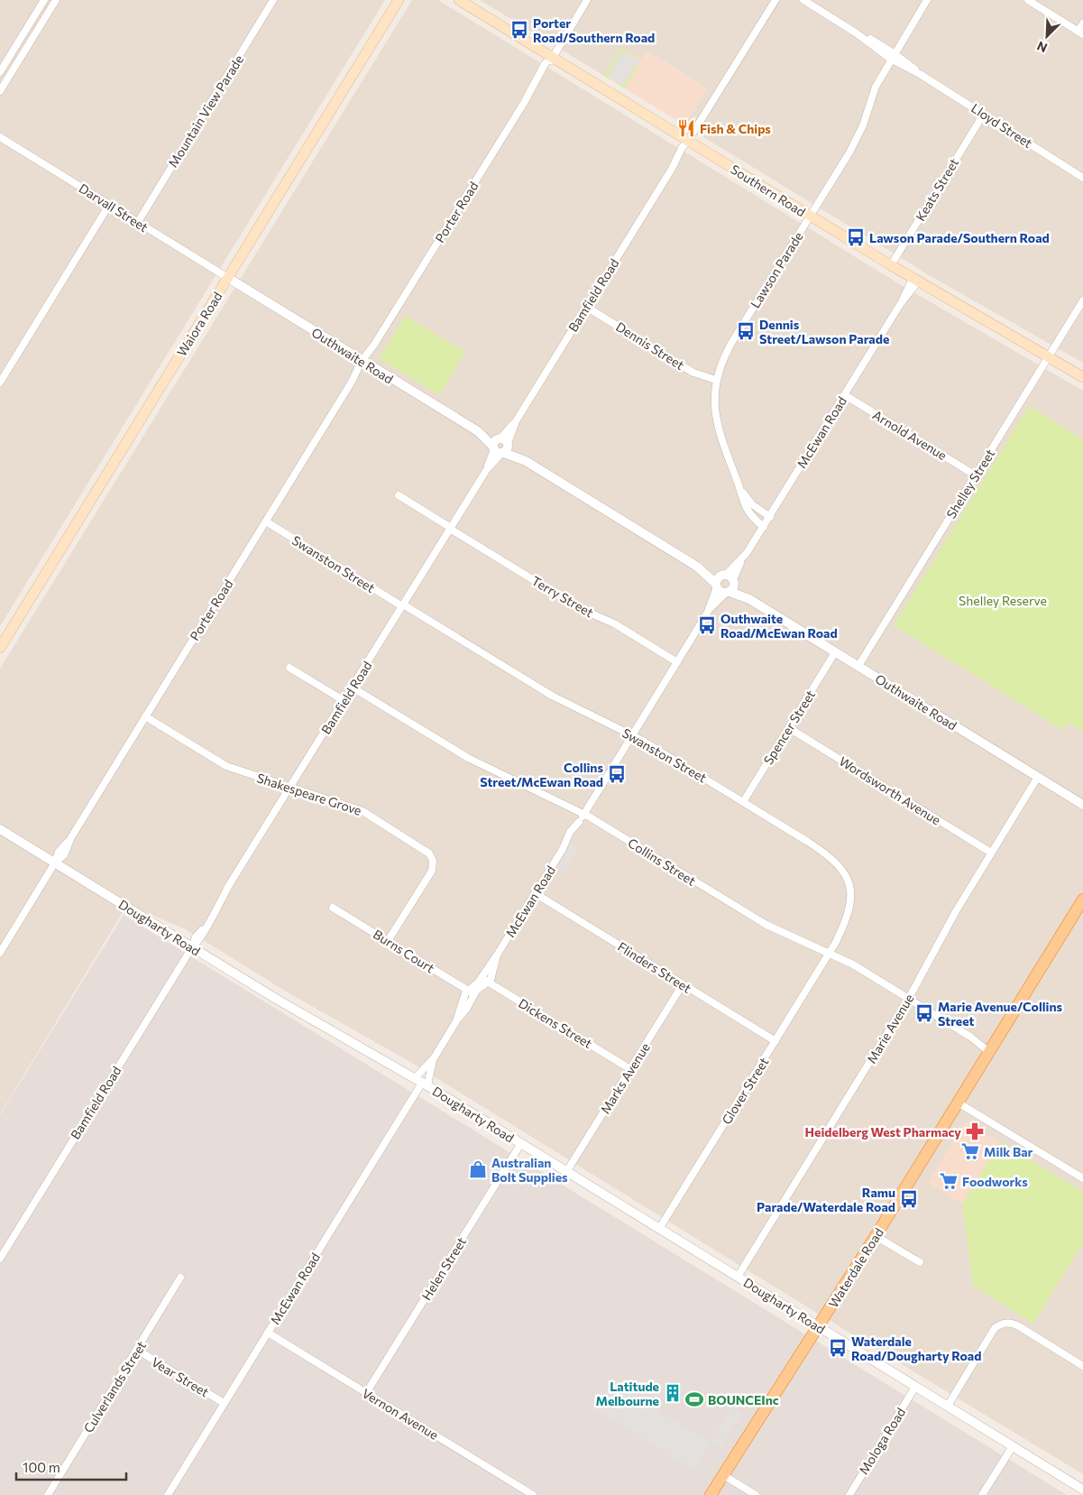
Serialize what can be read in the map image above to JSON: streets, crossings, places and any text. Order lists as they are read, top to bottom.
{
  "streets": {
    "main road": ["Southern Road", "Waiora Road", "Waterdale Road"],
    "street": [
      "Mountain View Parade",
      "Lloyd Street",
      "Keats Street",
      "Darvall Street",
      "Porter Road",
      "Lawson Parade",
      "Bamfield Road",
      "Dennis Street",
      "Outhwaite Road",
      "McEwan Road",
      "Arnold Avenue",
      "Shelley Street",
      "Swanston Street",
      "Terry Street",
      "Spencer Street",
      "Wordsworth Avenue",
      "Shakespeare Grove",
      "Collins Street",
      "Dougharty Road",
      "Burns Court",
      "Flinders Street",
      "Dickens Street",
      "Marie Avenue",
      "Marks Avenue",
      "Glover Street",
      "Helen Street",
      "Vear Street",
      "Culverlands Street",
      "Vernon Avenue",
      "Mologa Road"
    ]
  },
  "crossings": [
    ["Mountain View Parade", "Darvall Street"],
    ["Lloyd Street", "Keats Street"],
    ["Lloyd Street", "Lawson Parade"],
    ["Keats Street", "Southern Road"],
    ["Southern Road", "Porter Road"],
    ["Southern Road", "Lawson Parade"],
    ["Southern Road", "Bamfield Road"],
    ["Southern Road", "McEwan Road"],
    ["Southern Road", "Shelley Street"],
    ["Darvall Street", "Waiora Road"],
    ["Darvall Street", "Outhwaite Road"],
    ["Porter Road", "Outhwaite Road"],
    ["Porter Road", "Swanston Street"],
    ["Porter Road", "Shakespeare Grove"],
    ["Porter Road", "Dougharty Road"],
    ["Lawson Parade", "Dennis Street"],
    ["Lawson Parade", "McEwan Road"],
    ["Bamfield Road", "Dennis Street"],
    ["Bamfield Road", "Outhwaite Road"],
    ["Bamfield Road", "Swanston Street"],
    ["Bamfield Road", "Terry Street"],
    ["Bamfield Road", "Shakespeare Grove"],
    ["Bamfield Road", "Collins Street"],
    ["Bamfield Road", "Dougharty Road"],
    ["Waiora Road", "Outhwaite Road"],
    ["Outhwaite Road", "McEwan Road"],
    ["Outhwaite Road", "Shelley Street"],
    ["Outhwaite Road", "Spencer Street"],
    ["Outhwaite Road", "Marie Avenue"],
    ["McEwan Road", "Arnold Avenue"],
    ["McEwan Road", "Swanston Street"],
    ["McEwan Road", "Terry Street"],
    ["McEwan Road", "Collins Street"],
    ["McEwan Road", "Dougharty Road"],
    ["McEwan Road", "Burns Court"],
    ["McEwan Road", "Flinders Street"],
    ["McEwan Road", "Dickens Street"],
    ["McEwan Road", "Vear Street"],
    ["McEwan Road", "Vernon Avenue"],
    ["Arnold Avenue", "Shelley Street"],
    ["Swanston Street", "Spencer Street"],
    ["Swanston Street", "Collins Street"],
    ["Swanston Street", "Glover Street"],
    ["Spencer Street", "Wordsworth Avenue"],
    ["Wordsworth Avenue", "Marie Avenue"],
    ["Shakespeare Grove", "Burns Court"],
    ["Collins Street", "Marie Avenue"],
    ["Collins Street", "Glover Street"],
    ["Collins Street", "Waterdale Road"],
    ["Dougharty Road", "Marie Avenue"],
    ["Dougharty Road", "Marks Avenue"],
    ["Dougharty Road", "Glover Street"],
    ["Dougharty Road", "Waterdale Road"],
    ["Dougharty Road", "Helen Street"],
    ["Dougharty Road", "Mologa Road"],
    ["Flinders Street", "Marks Avenue"],
    ["Flinders Street", "Glover Street"],
    ["Dickens Street", "Marks Avenue"],
    ["Helen Street", "Vernon Avenue"],
    ["Vear Street", "Culverlands Street"]
  ],
  "parks": ["Shelley Reserve"],
  "places": {
    "bus stop": [
      "Porter Road/Southern Road",
      "Lawson Parade/Southern Road",
      "Dennis Street/Lawson Parade",
      "Outhwaite Road/McEwan Road",
      "Collins Street/McEwan Road",
      "Marie Avenue/Collins Street",
      "Ramu Parade/Waterdale Road",
      "Waterdale Road/Dougharty Road"
    ],
    "restaurant": ["Fish & Chips"],
    "pharmacy": ["Heidelberg West Pharmacy"],
    "supermarket": ["Milk Bar", "Foodworks"],
    "shop": ["Australian Bolt Supplies"],
    "building": ["Latitude Melbourne"],
    "sports": ["BOUNCEInc"]
  },
  "scale_bar": "100 m",
  "north": "bottom left"
}
